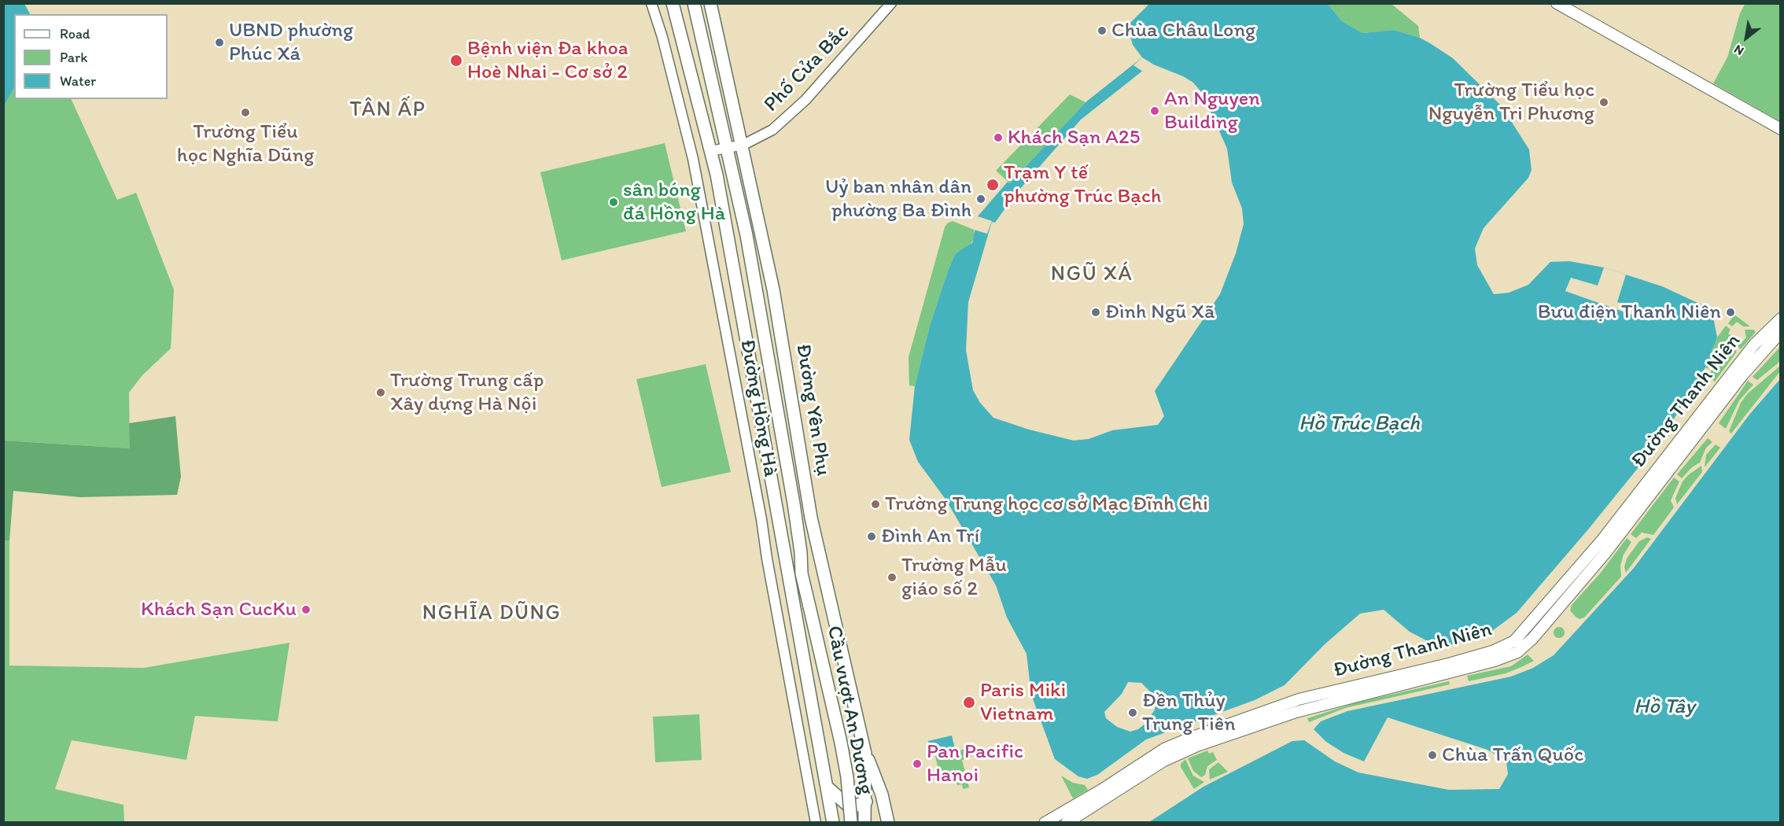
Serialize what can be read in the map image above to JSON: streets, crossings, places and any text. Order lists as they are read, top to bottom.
{
  "streets": {
    "main road": ["Đường Thanh Niên", "Đường Yên Phụ", "Cầu vượt An Dương"],
    "street": ["Phố Cửa Bắc", "Đường Hồng Hà"]
  },
  "crossings": [
    ["Phố Cửa Bắc", "Đường Yên Phụ"],
    ["Đường Yên Phụ", "Cầu vượt An Dương"]
  ],
  "districts": ["TÂN ẤP", "NGŨ XÁ", "NGHĨA DŨNG"],
  "water": ["Hồ Trúc Bạch", "Hồ Tây"],
  "places": [
    "Chùa Châu Long",
    "UBND phường Phúc Xá",
    "Bệnh viện Đa khoa Hoè Nhai - Cơ sở 2",
    "Trường Tiểu học Nguyễn Tri Phương",
    "An Nguyen Building",
    "Trường Tiểu học Nghĩa Dũng",
    "Khách Sạn A25",
    "Trạm Y tế phường Trúc Bạch",
    "Uỷ ban nhân dân phường Ba Đình",
    "sân bóng đá Hồng Hà",
    "Đình Ngũ Xã",
    "Bưu điện Thanh Niên",
    "Trường Trung cấp Xây dựng Hà Nội",
    "Trường Trung học cơ sở Mạc Đĩnh Chi",
    "Đình An Trí",
    "Trường Mẫu giáo số 2",
    "Khách Sạn CucKu",
    "Paris Miki Vietnam",
    "Đền Thủy Trung Tiên",
    "Chùa Trấn Quốc",
    "Pan Pacific Hanoi"
  ],
  "legend": ["Road", "Park", "Water"],
  "north": "bottom left"
}
